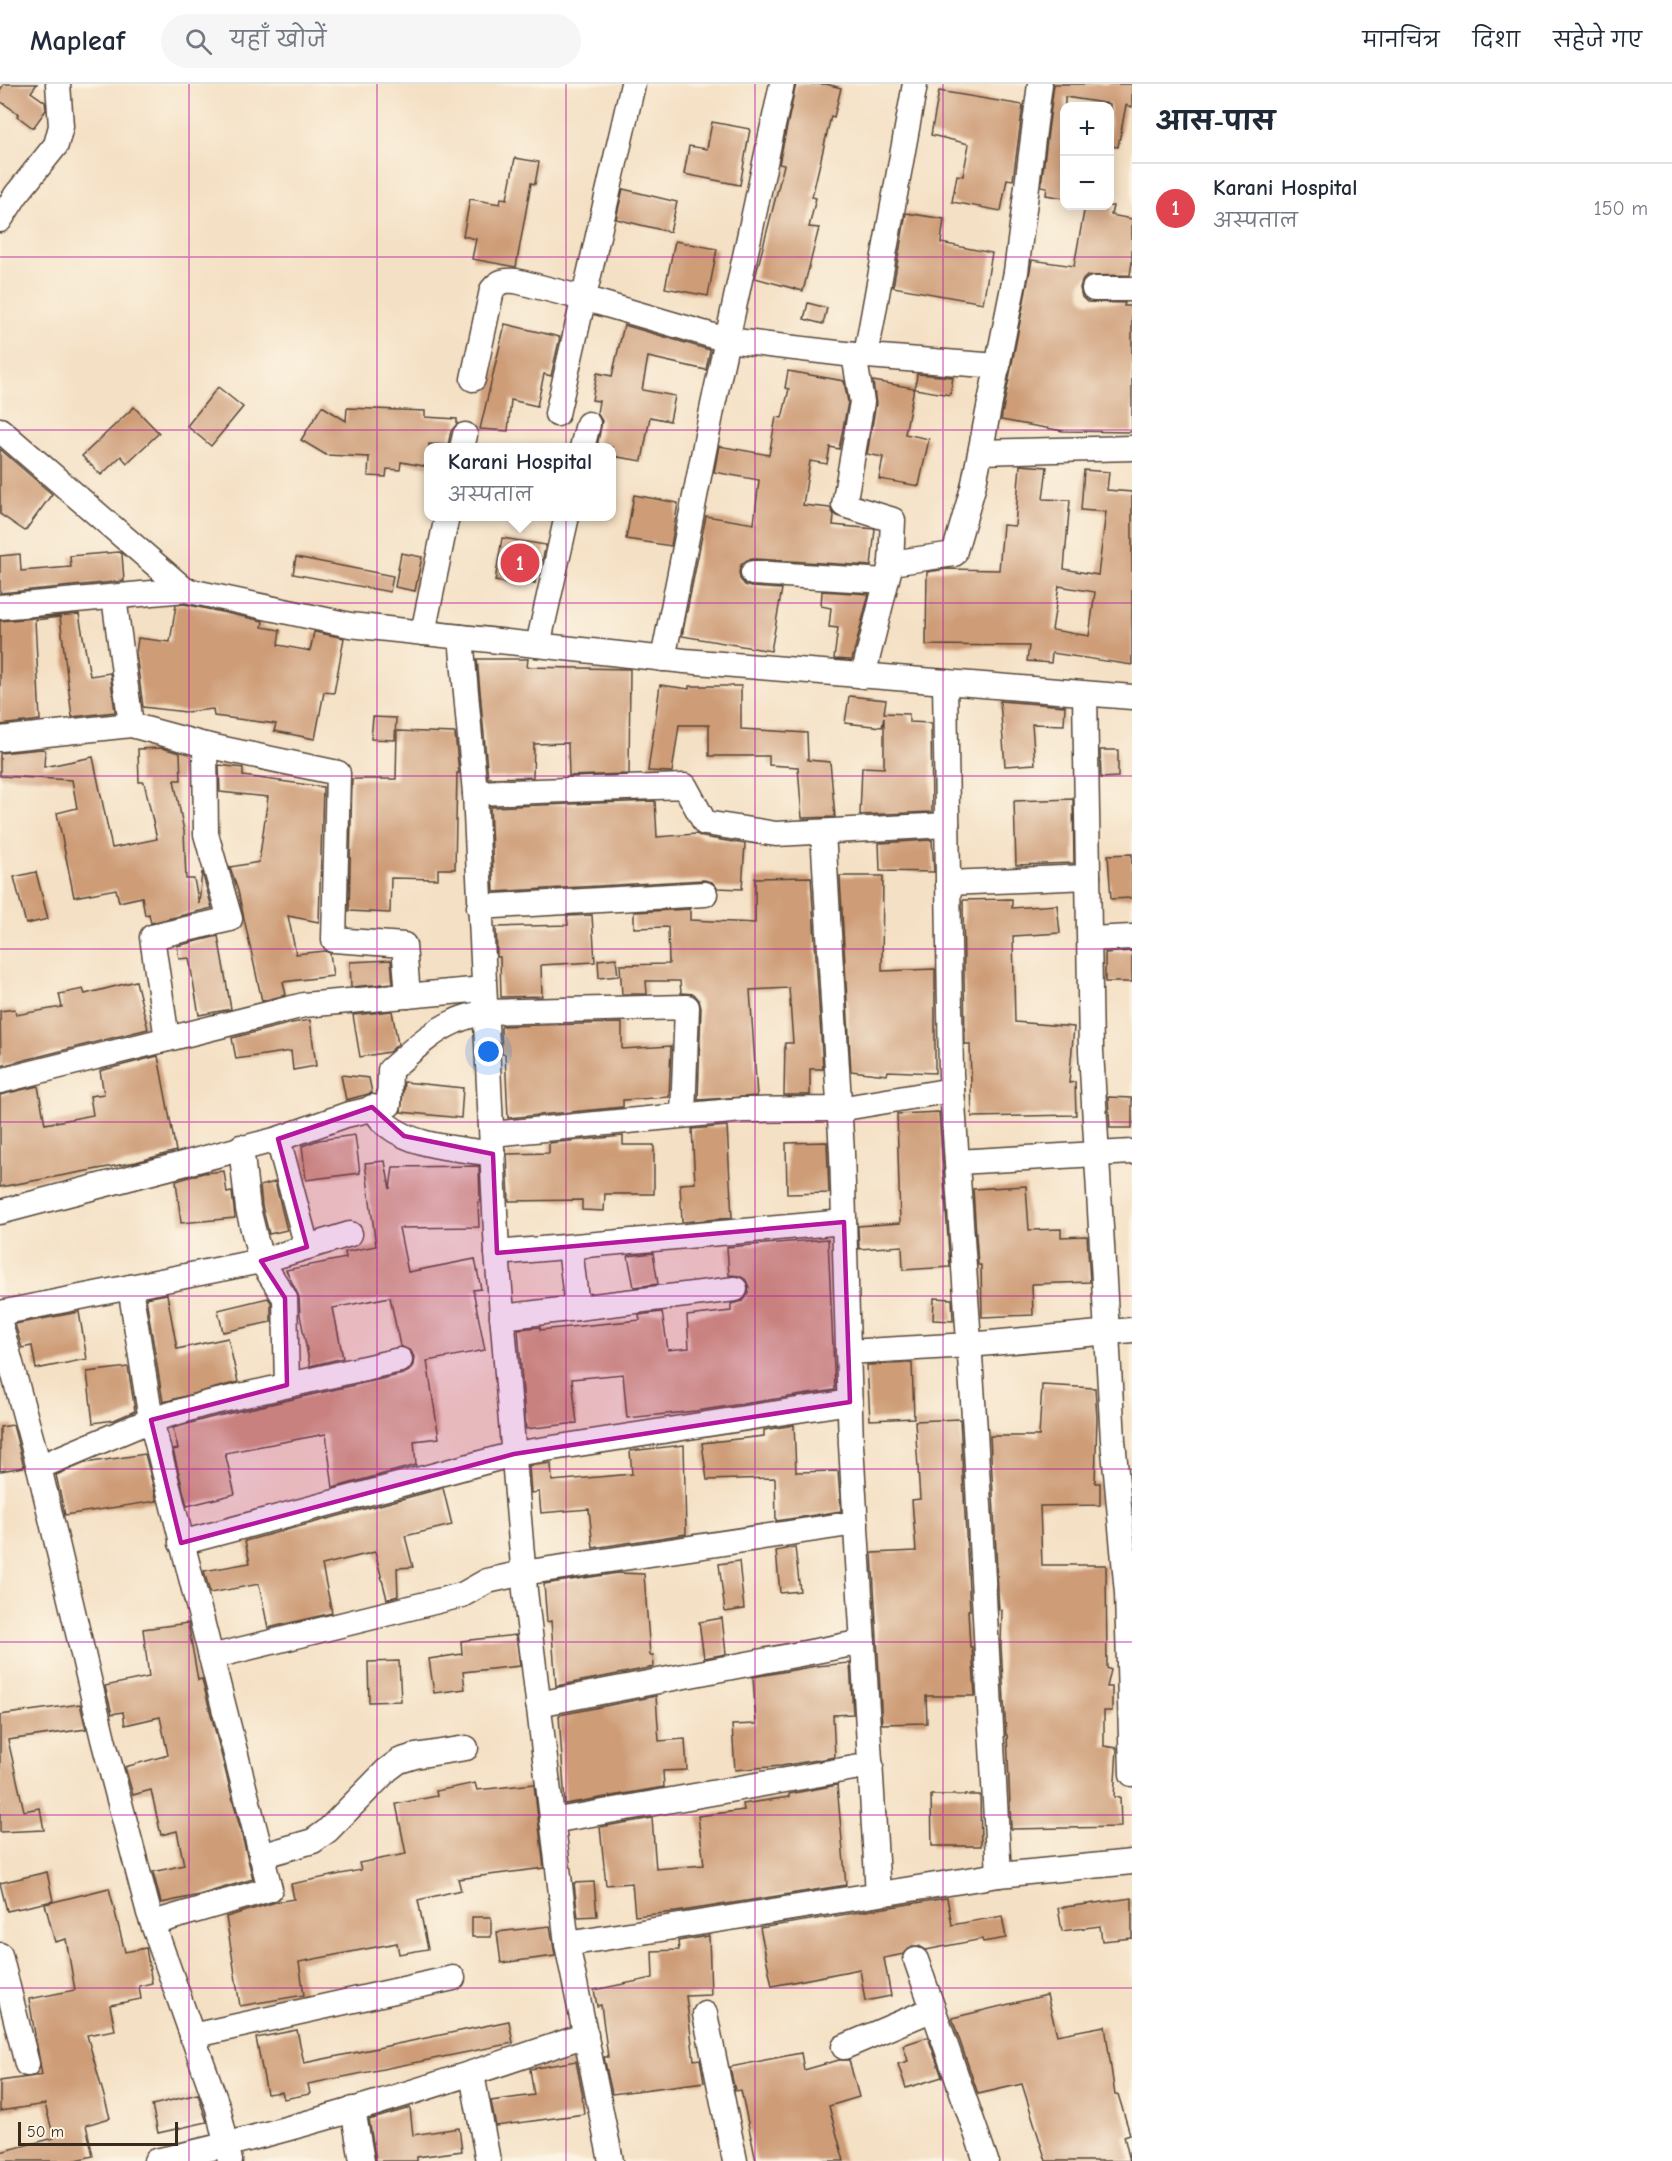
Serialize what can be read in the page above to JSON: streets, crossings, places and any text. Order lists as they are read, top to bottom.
{
  "scale_bar": "50 m",
  "page": {
    "header": "Mapleaf",
    "search": "यहाँ खोजें",
    "nav": ["मानचित्र", "दिशा", "सहेजे गए"],
    "heading": "आस-पास",
    "map_buttons": ["+", "−"],
    "list": [
      {
        "mark": "1",
        "name": "Karani Hospital",
        "note": "अस्पताल",
        "value": "150 m"
      }
    ],
    "popup": ["Karani Hospital", "अस्पताल"],
    "pins": "1",
    "scale": "50 m"
  }
}
